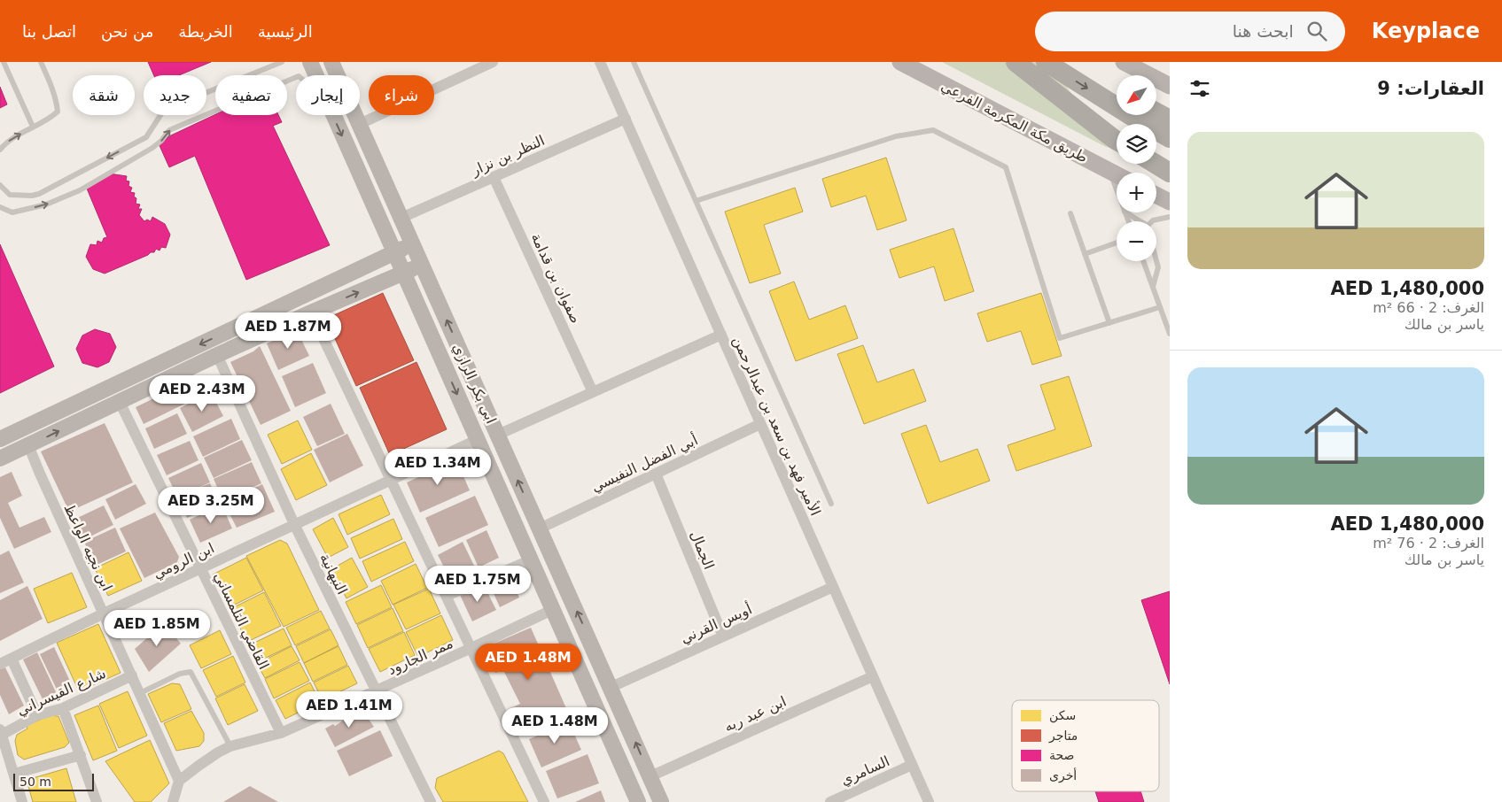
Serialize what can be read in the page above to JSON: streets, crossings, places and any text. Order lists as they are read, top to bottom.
{
  "streets": {
    "main road": ["طريق مكة المكرمة الفرعي"],
    "street": [
      "النظر بن نزار",
      "صفوان بن قدامة",
      "ابي بكر الرازي",
      "الأمير فهد بن سعد بن عبدالرحمن",
      "أبي الفضل النفيسي",
      "ابن نجيه الواعظ",
      "الجمال",
      "ابن الرومي",
      "النبهانية",
      "القاضي التلمساني",
      "أويس القرني",
      "ممر الجارود",
      "شارع القيسراني",
      "ابن عبد ربه",
      "السامري"
    ]
  },
  "crossings": [
    ["النظر بن نزار", "صفوان بن قدامة"],
    ["النظر بن نزار", "ابي بكر الرازي"],
    ["النظر بن نزار", "الأمير فهد بن سعد بن عبدالرحمن"],
    ["ابي بكر الرازي", "أبي الفضل النفيسي"],
    ["ابي بكر الرازي", "ابن الرومي"],
    ["ابي بكر الرازي", "أويس القرني"],
    ["ابي بكر الرازي", "ممر الجارود"],
    ["ابي بكر الرازي", "ابن عبد ربه"],
    ["الأمير فهد بن سعد بن عبدالرحمن", "أبي الفضل النفيسي"],
    ["الأمير فهد بن سعد بن عبدالرحمن", "أويس القرني"],
    ["الأمير فهد بن سعد بن عبدالرحمن", "ابن عبد ربه"],
    ["الأمير فهد بن سعد بن عبدالرحمن", "السامري"],
    ["أبي الفضل النفيسي", "الجمال"],
    ["ابن نجيه الواعظ", "ابن الرومي"],
    ["ابن نجيه الواعظ", "ممر الجارود"],
    ["ابن نجيه الواعظ", "شارع القيسراني"],
    ["الجمال", "أويس القرني"],
    ["ابن الرومي", "النبهانية"],
    ["ابن الرومي", "القاضي التلمساني"],
    ["النبهانية", "ممر الجارود"],
    ["القاضي التلمساني", "ممر الجارود"]
  ],
  "legend": [
    "سكن",
    "متاجر",
    "صحة",
    "أخرى"
  ],
  "scale_bar": "50 m",
  "north": "bottom left",
  "page": {
    "header": "Keyplace",
    "search": "ابحث هنا",
    "nav": [
      "الرئيسية",
      "الخريطة",
      "من نحن",
      "اتصل بنا"
    ],
    "heading": "العقارات: 9",
    "map_buttons": ["+", "−"],
    "chip": [
      "شراء",
      "إيجار",
      "تصفية",
      "جديد",
      "شقة"
    ],
    "list": [
      {
        "name": "AED 1,480,000",
        "note": "الغرف: 2 · 66 m² · ياسر بن مالك"
      },
      {
        "name": "AED 1,480,000",
        "note": "الغرف: 2 · 76 m² · ياسر بن مالك"
      }
    ],
    "price": [
      "AED 1.87M",
      "AED 2.43M",
      "AED 1.34M",
      "AED 3.25M",
      "AED 1.75M",
      "AED 1.85M",
      "AED 1.48M",
      "AED 1.41M",
      "AED 1.48M"
    ],
    "scale": "50 m"
  }
}
